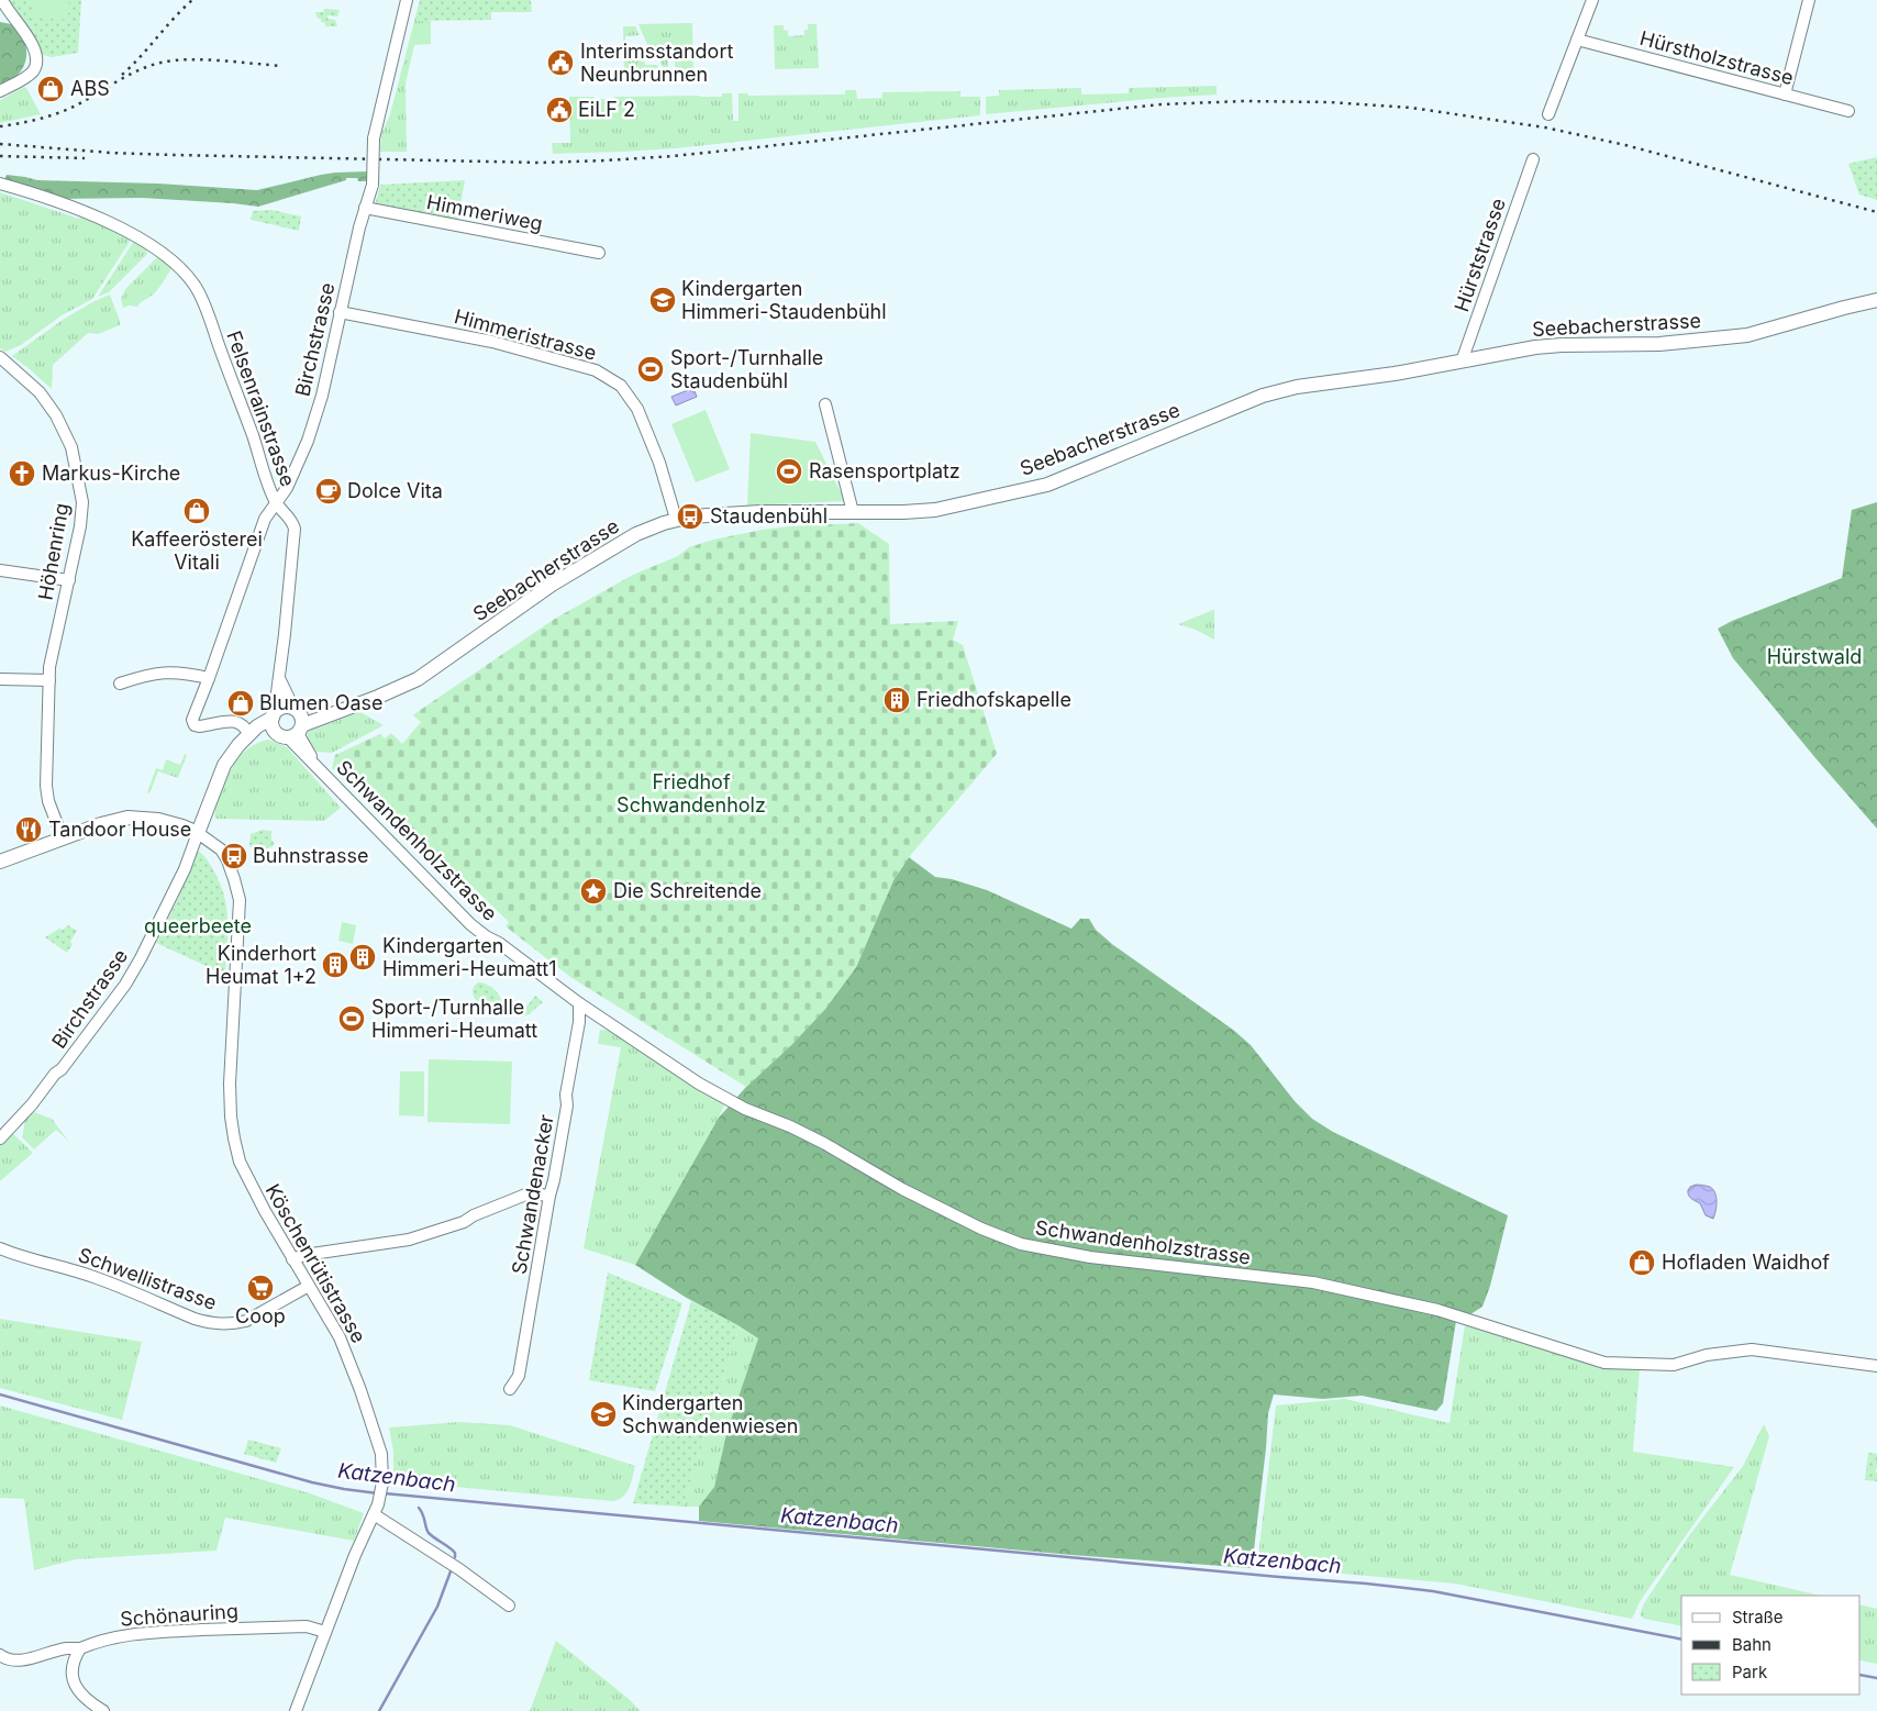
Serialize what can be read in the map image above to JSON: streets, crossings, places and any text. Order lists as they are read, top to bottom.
{
  "streets": {
    "street": [
      "Hürstholzstrasse",
      "Himmeriweg",
      "Hürststrasse",
      "Seebacherstrasse",
      "Himmeristrasse",
      "Birchstrasse",
      "Felsenrainstrasse",
      "Höhenring",
      "Schwandenholzstrasse",
      "Schwandenacker",
      "Köschenrütistrasse",
      "Schwellistrasse",
      "Schönauring"
    ]
  },
  "crossings": [
    ["Himmeriweg", "Birchstrasse"],
    ["Hürststrasse", "Seebacherstrasse"],
    ["Seebacherstrasse", "Himmeristrasse"],
    ["Seebacherstrasse", "Birchstrasse"],
    ["Seebacherstrasse", "Felsenrainstrasse"],
    ["Seebacherstrasse", "Schwandenholzstrasse"],
    ["Seebacherstrasse", "Köschenrütistrasse"],
    ["Himmeristrasse", "Birchstrasse"],
    ["Birchstrasse", "Felsenrainstrasse"],
    ["Birchstrasse", "Köschenrütistrasse"],
    ["Schwandenholzstrasse", "Schwandenacker"],
    ["Köschenrütistrasse", "Schwellistrasse"],
    ["Köschenrütistrasse", "Schönauring"]
  ],
  "water": ["Katzenbach"],
  "parks": ["Hürstwald", "Friedhof Schwandenholz", "queerbeete"],
  "places": {
    "public building": ["Interimsstandort Neunbrunnen", "EiLF 2"],
    "shop": [
      "ABS",
      "Kaffeerösterei Vitali",
      "Blumen Oase",
      "Hofladen Waidhof"
    ],
    "school or university": ["Kindergarten Himmeri-Staudenbühl", "Kindergarten Schwandenwiesen"],
    "sports": ["Sport-/Turnhalle Staudenbühl", "Rasensportplatz", "Sport-/Turnhalle Himmeri-Heumatt"],
    "church": ["Markus-Kirche"],
    "cafe": ["Dolce Vita"],
    "bus stop": ["Staudenbühl", "Buhnstrasse"],
    "building": ["Friedhofskapelle", "Kindergarten Himmeri-Heumatt1", "Kinderhort Heumat 1+2"],
    "restaurant": ["Tandoor House"],
    "place": ["Die Schreitende"],
    "supermarket": ["Coop"]
  },
  "legend": ["Straße", "Bahn", "Park"]
}
